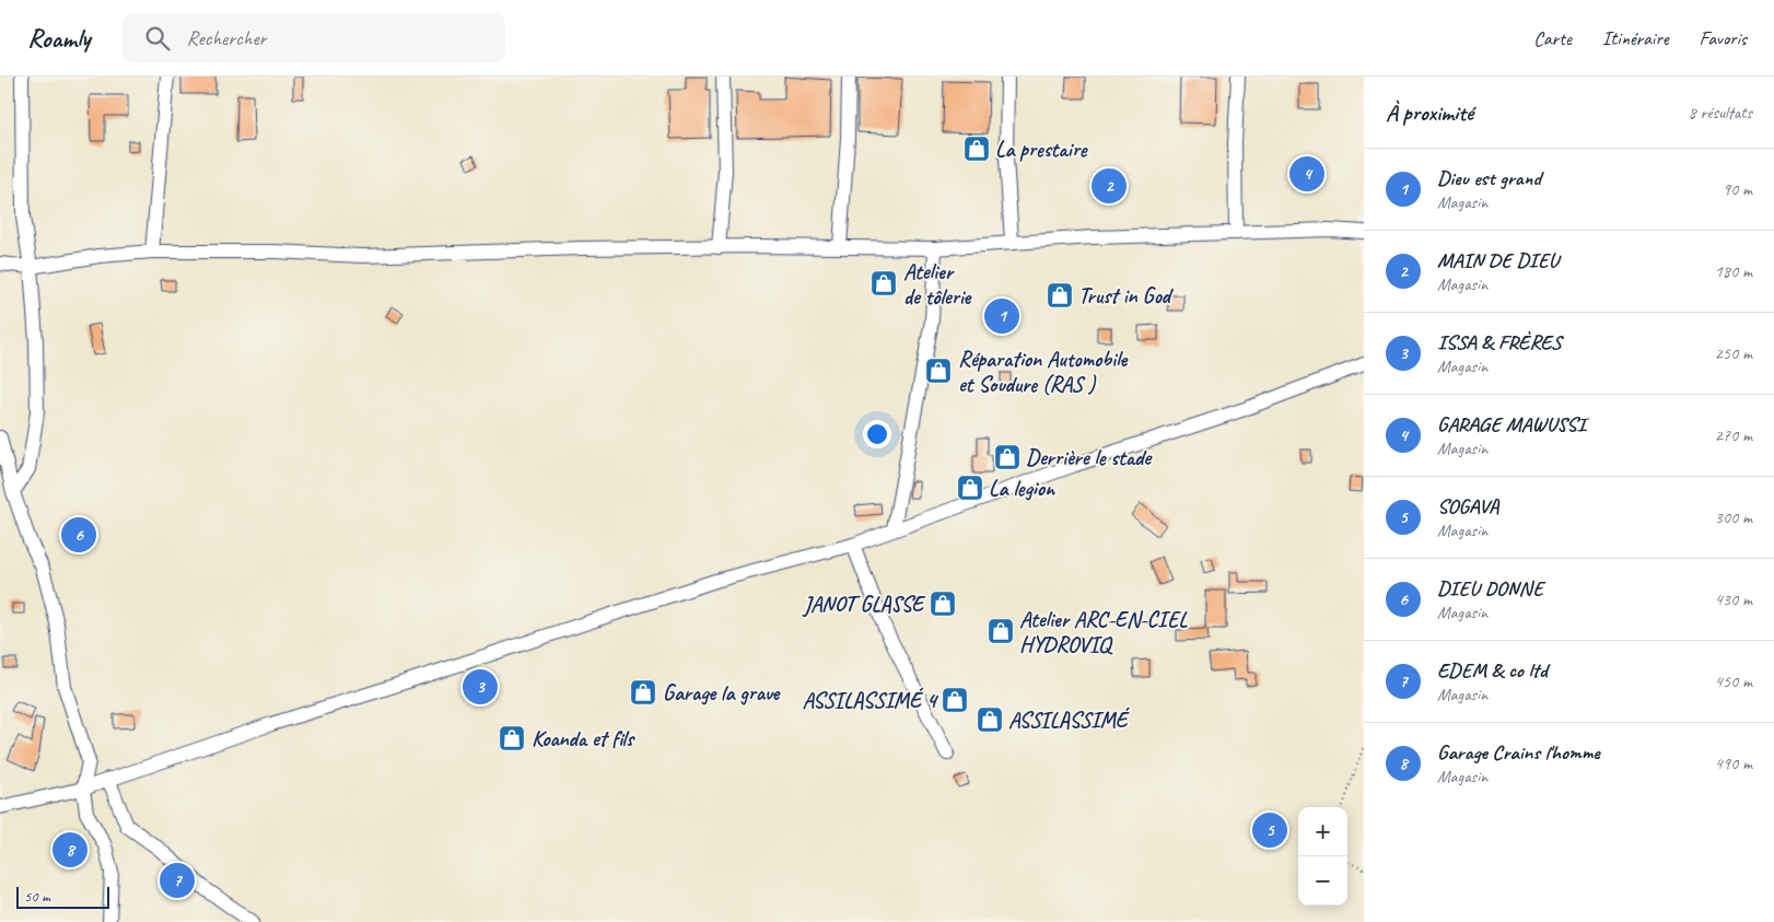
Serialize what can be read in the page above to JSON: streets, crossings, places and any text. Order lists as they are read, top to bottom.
{
  "places": {
    "shop": [
      "La prestaire",
      "Atelier de tôlerie",
      "Trust in God",
      "Réparation Automobile et Soudure (RAS )",
      "Derrière le stade",
      "La legion",
      "JANOT GLASSE",
      "Atelier ARC-EN-CIEL HYDROVIQ",
      "Garage la grave",
      "ASSILASSIMÉ 4",
      "ASSILASSIMÉ",
      "Koanda et fils"
    ]
  },
  "scale_bar": "50 m",
  "page": {
    "header": "Roamly",
    "search": "Rechercher",
    "nav": ["Carte", "Itinéraire", "Favoris"],
    "heading": ["À proximité", "8 résultats"],
    "list": [
      {
        "mark": "1",
        "name": "Dieu est grand",
        "note": "Magasin",
        "value": "90 m"
      },
      {
        "mark": "2",
        "name": "MAIN DE DIEU",
        "note": "Magasin",
        "value": "180 m"
      },
      {
        "mark": "3",
        "name": "ISSA & FRÈRES",
        "note": "Magasin",
        "value": "250 m"
      },
      {
        "mark": "4",
        "name": "GARAGE MAWUSSI",
        "note": "Magasin",
        "value": "270 m"
      },
      {
        "mark": "5",
        "name": "SOGAVA",
        "note": "Magasin",
        "value": "300 m"
      },
      {
        "mark": "6",
        "name": "DIEU DONNE",
        "note": "Magasin",
        "value": "430 m"
      },
      {
        "mark": "7",
        "name": "EDEM & co ltd",
        "note": "Magasin",
        "value": "450 m"
      },
      {
        "mark": "8",
        "name": "Garage Crains l'homme",
        "note": "Magasin",
        "value": "490 m"
      }
    ],
    "pins": [
      "4",
      "2",
      "1",
      "6",
      "3",
      "5",
      "8",
      "7"
    ],
    "map_buttons": ["+", "−"],
    "scale": "50 m"
  }
}
